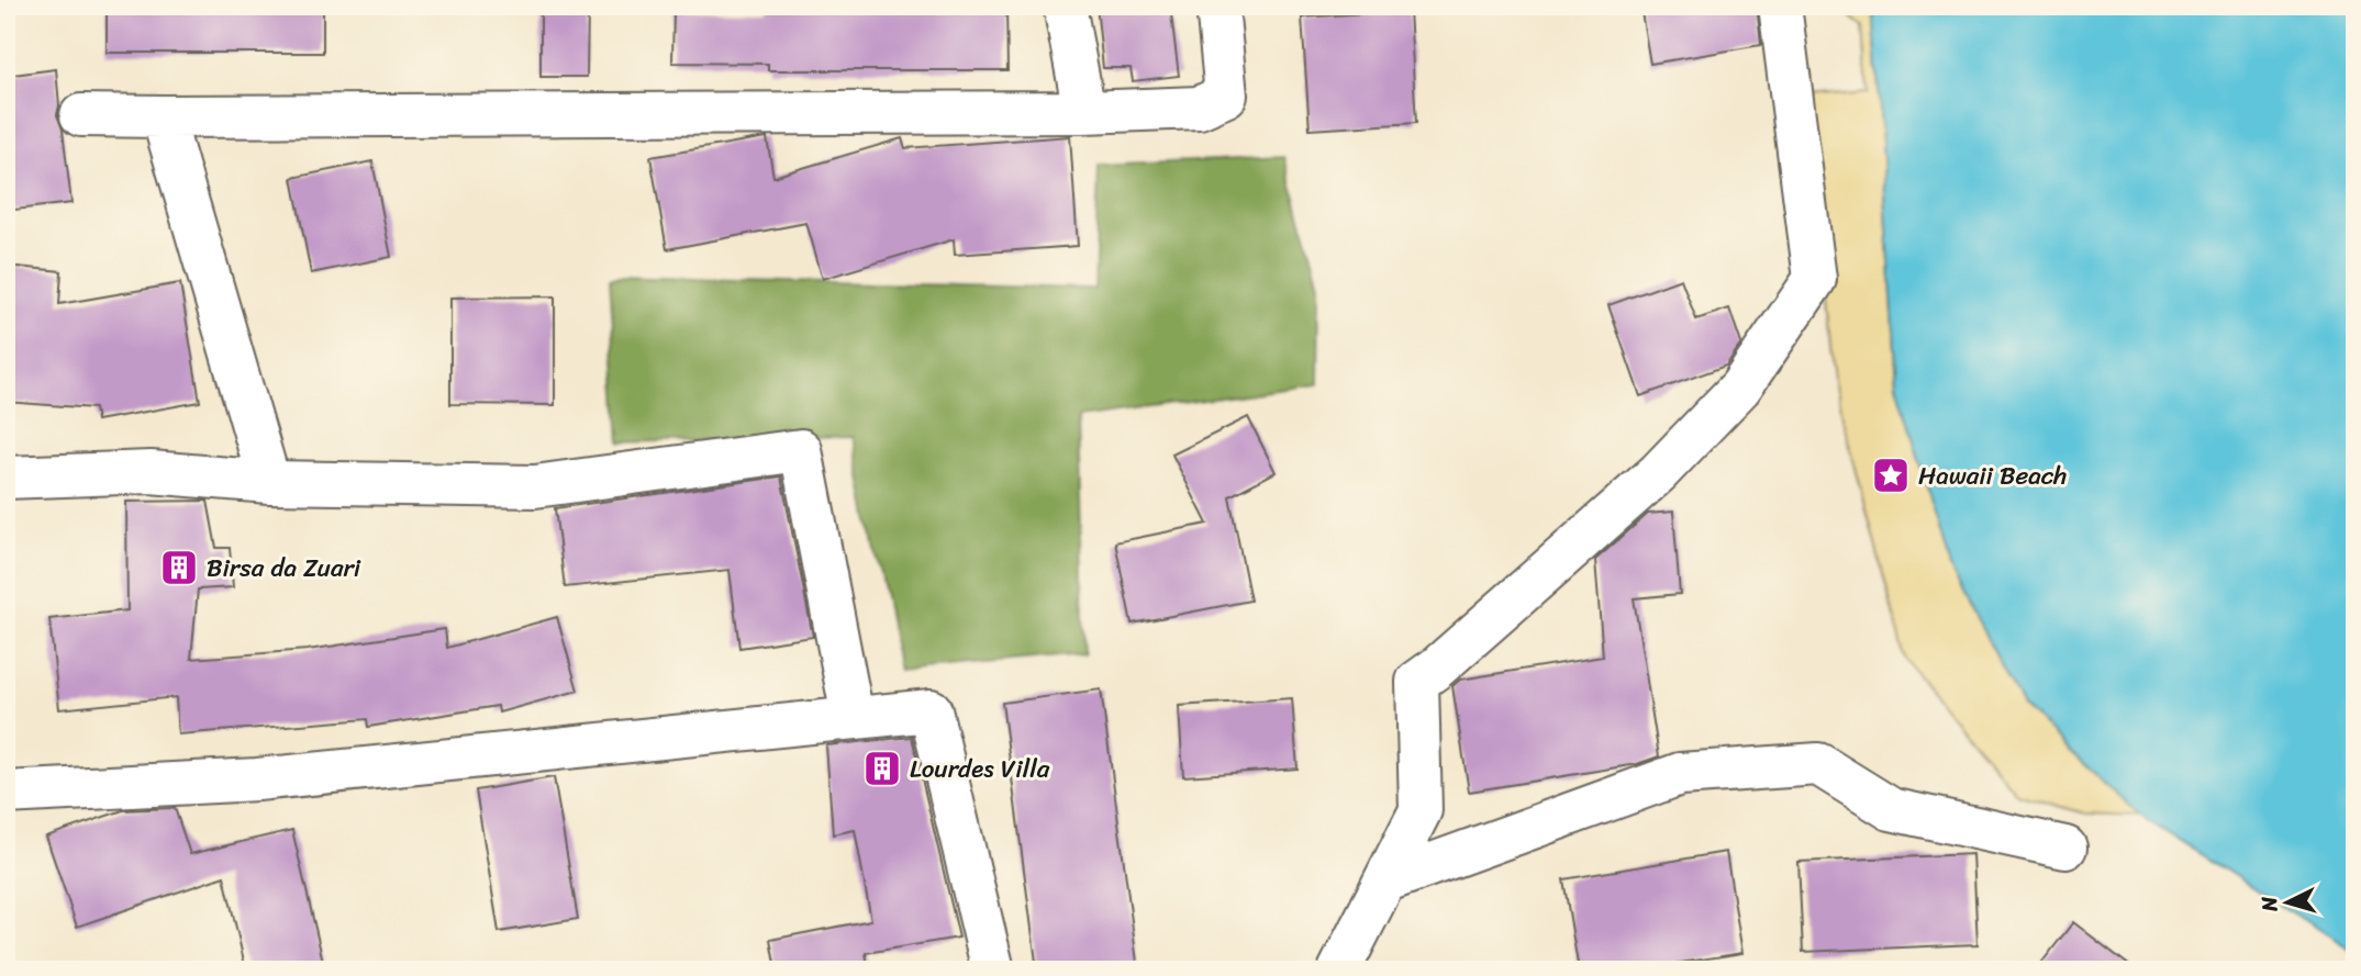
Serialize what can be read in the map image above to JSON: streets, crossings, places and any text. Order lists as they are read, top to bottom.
{
  "places": {
    "place": ["Hawaii Beach"],
    "building": ["Birsa da Zuari", "Lourdes Villa"]
  },
  "north": "left"
}
